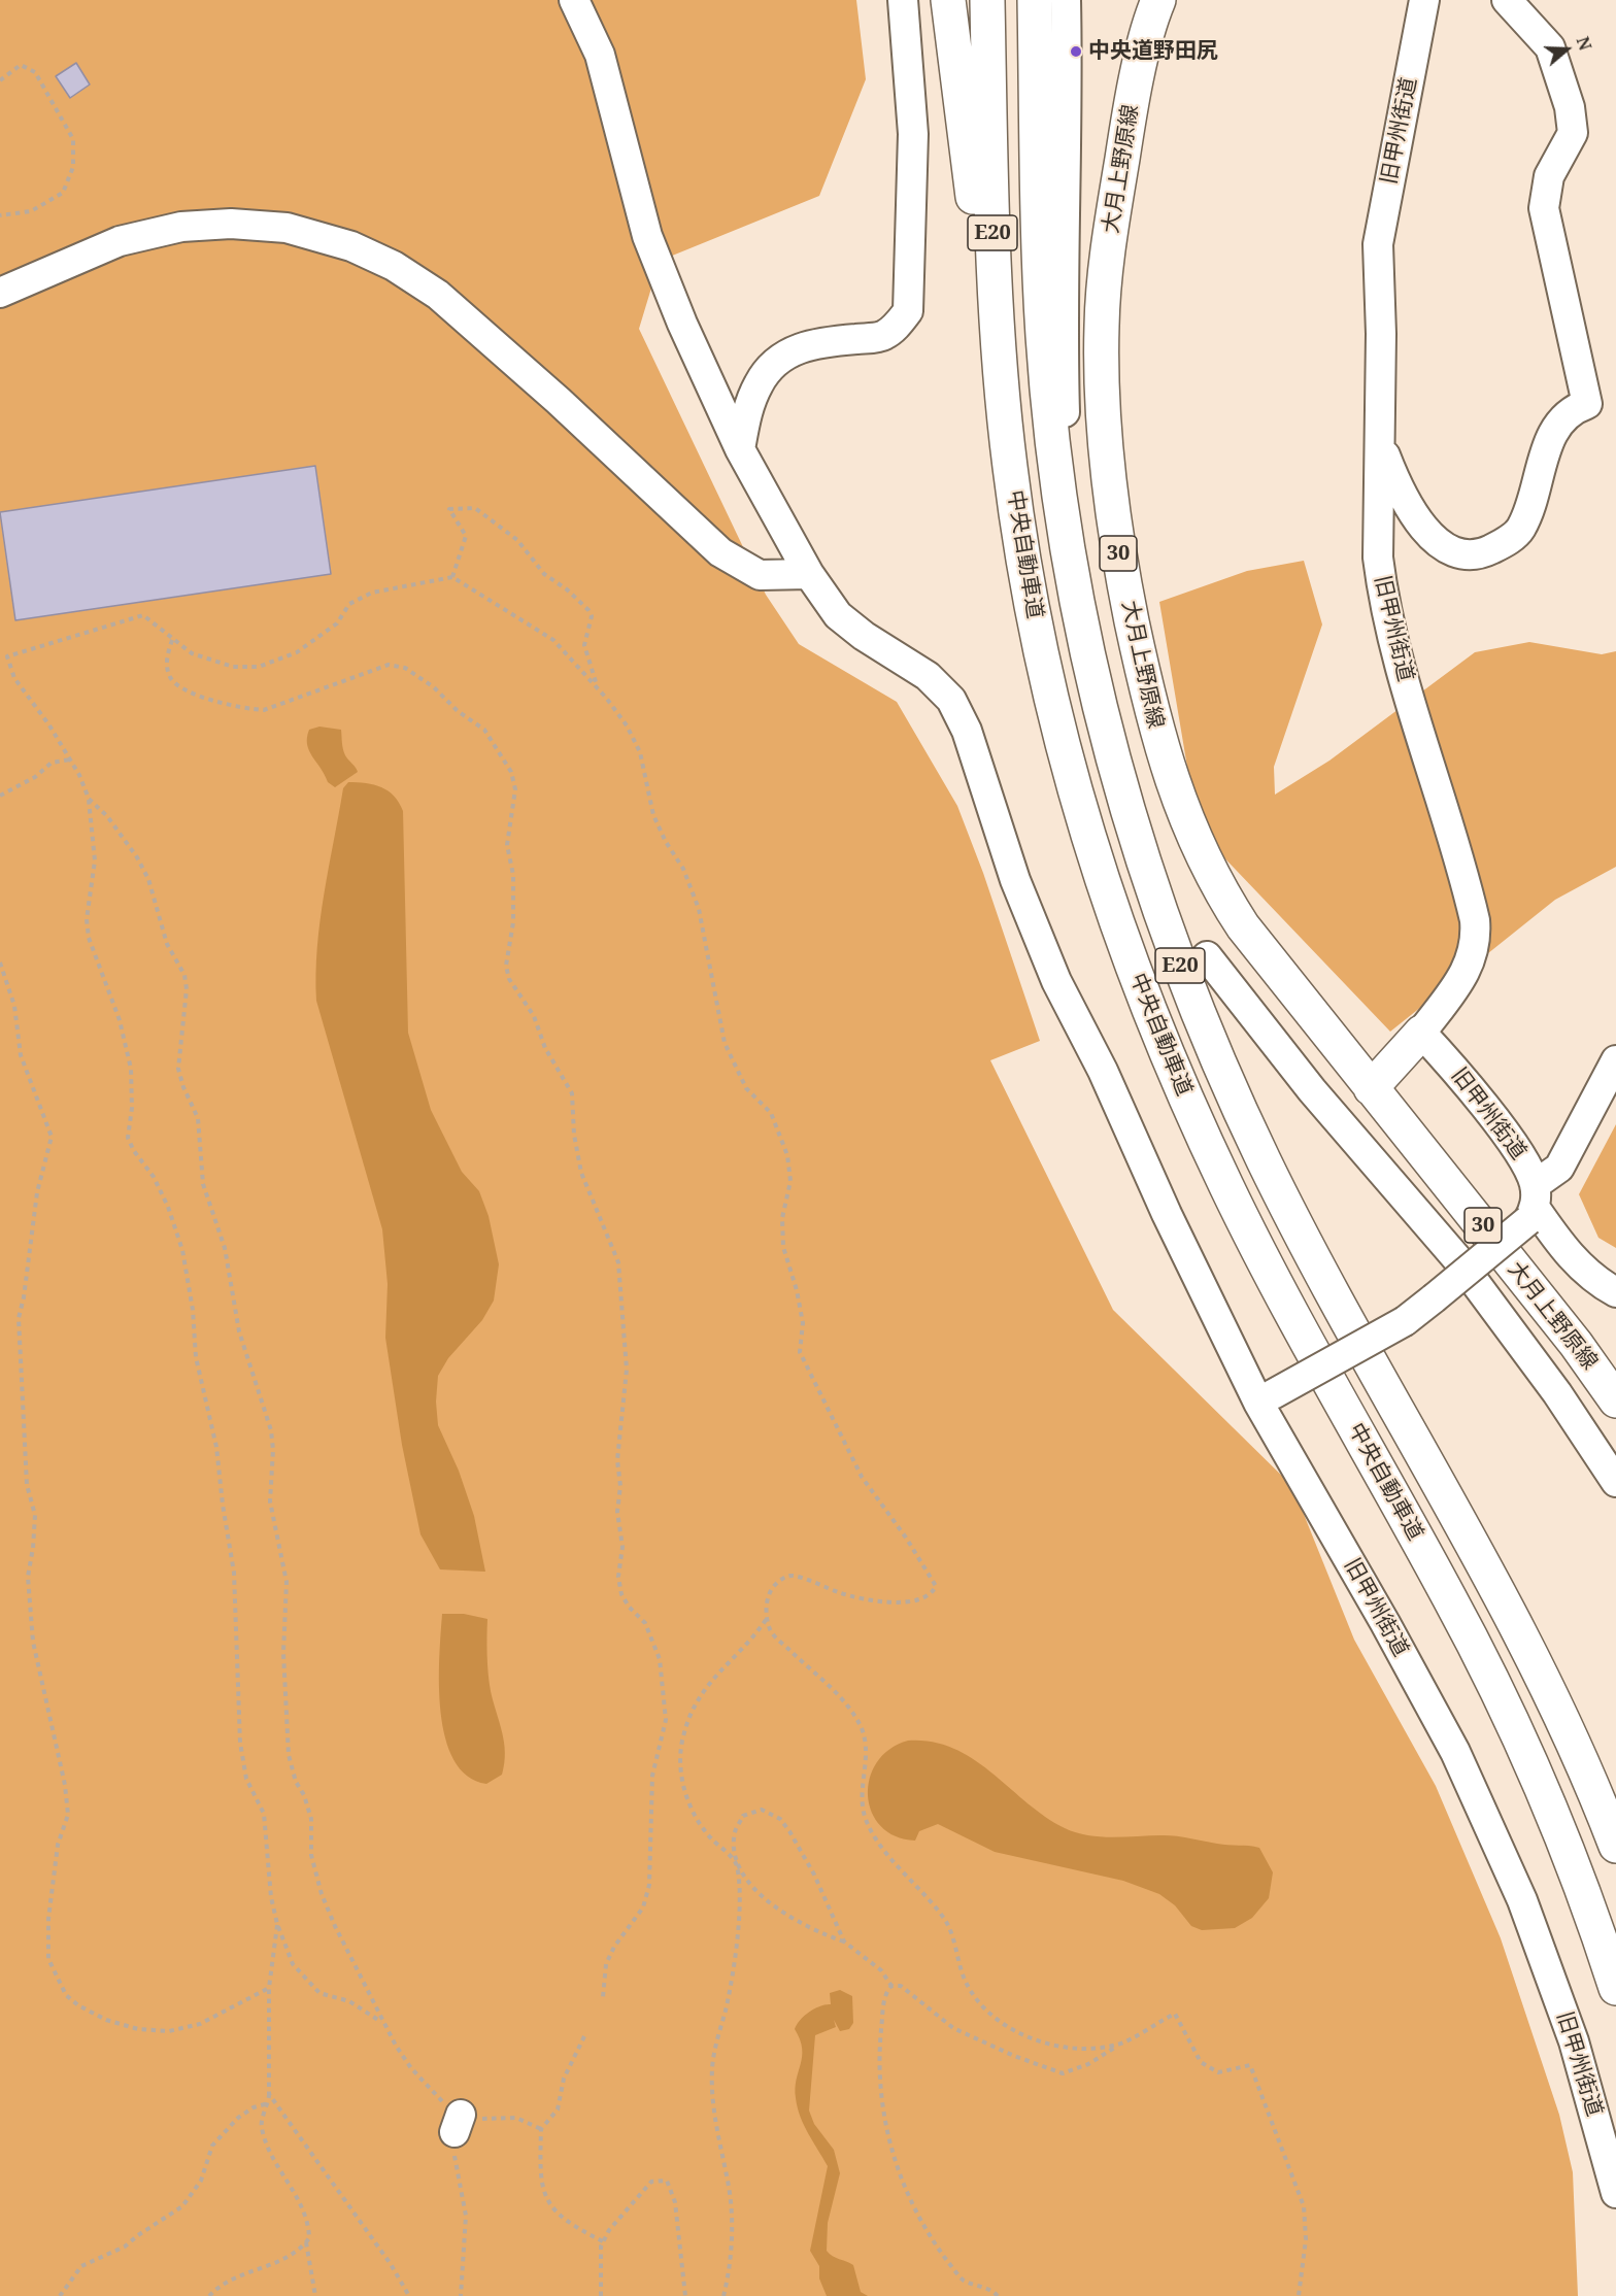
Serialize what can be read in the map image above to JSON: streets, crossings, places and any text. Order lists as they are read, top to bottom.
{
  "streets": {
    "main road": [
      "大月上野原線",
      "E20",
      "30",
      "中央自動車道"
    ],
    "street": ["旧甲州街道"]
  },
  "places": ["中央道野田尻"],
  "north": "right"
}
